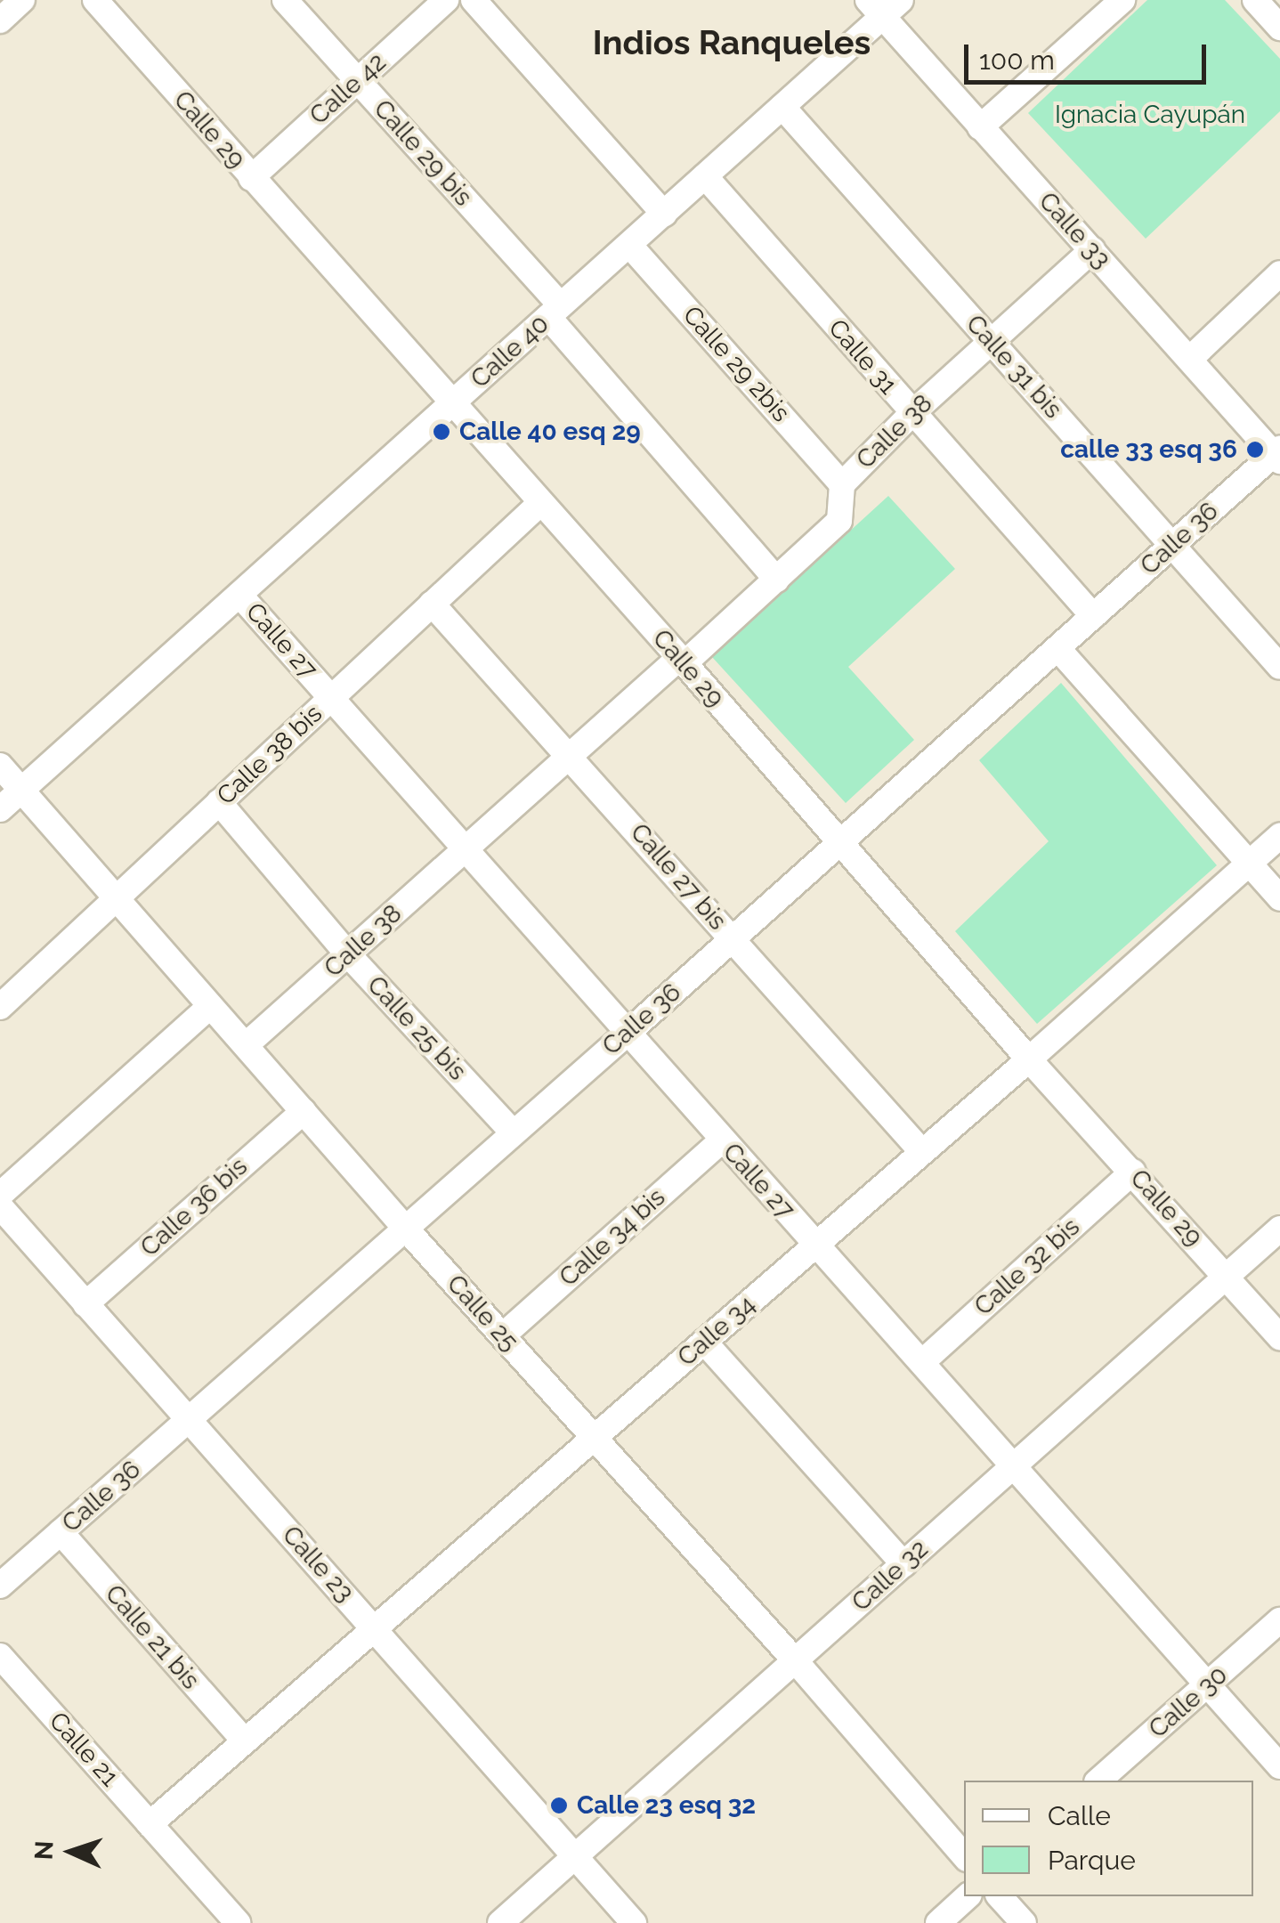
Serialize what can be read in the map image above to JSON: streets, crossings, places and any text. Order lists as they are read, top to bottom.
{
  "streets": {
    "street": [
      "Calle 42",
      "Calle 29",
      "Calle 29 bis",
      "Calle 33",
      "Calle 40",
      "Calle 31",
      "Calle 29 2bis",
      "Calle 31 bis",
      "Calle 38",
      "Calle 36",
      "Calle 27",
      "Calle 38 bis",
      "Calle 27 bis",
      "Calle 25 bis",
      "Calle 36 bis",
      "Calle 34 bis",
      "Calle 32 bis",
      "Calle 25",
      "Calle 34",
      "Calle 23",
      "Calle 32",
      "Calle 21 bis",
      "Calle 30",
      "Calle 21"
    ]
  },
  "crossings": [
    ["Calle 42", "Calle 29"],
    ["Calle 42", "Calle 29 bis"],
    ["Calle 29", "Calle 40"],
    ["Calle 29", "Calle 38"],
    ["Calle 29", "Calle 36"],
    ["Calle 29", "Calle 38 bis"],
    ["Calle 29", "Calle 32 bis"],
    ["Calle 29", "Calle 34"],
    ["Calle 29", "Calle 32"],
    ["Calle 29 bis", "Calle 40"],
    ["Calle 29 bis", "Calle 38"],
    ["Calle 33", "Calle 40"],
    ["Calle 33", "Calle 38"],
    ["Calle 33", "Calle 36"],
    ["Calle 40", "Calle 31"],
    ["Calle 40", "Calle 29 2bis"],
    ["Calle 40", "Calle 31 bis"],
    ["Calle 40", "Calle 27"],
    ["Calle 40", "Calle 25"],
    ["Calle 31", "Calle 38"],
    ["Calle 31", "Calle 36"],
    ["Calle 29 2bis", "Calle 38"],
    ["Calle 31 bis", "Calle 38"],
    ["Calle 31 bis", "Calle 36"],
    ["Calle 38", "Calle 27"],
    ["Calle 38", "Calle 27 bis"],
    ["Calle 38", "Calle 25 bis"],
    ["Calle 38", "Calle 25"],
    ["Calle 36", "Calle 27"],
    ["Calle 36", "Calle 27 bis"],
    ["Calle 36", "Calle 25 bis"],
    ["Calle 36", "Calle 25"],
    ["Calle 36", "Calle 23"],
    ["Calle 36", "Calle 21 bis"],
    ["Calle 27", "Calle 38 bis"],
    ["Calle 27", "Calle 34 bis"],
    ["Calle 27", "Calle 32 bis"],
    ["Calle 27", "Calle 34"],
    ["Calle 27", "Calle 32"],
    ["Calle 27", "Calle 30"],
    ["Calle 38 bis", "Calle 27 bis"],
    ["Calle 38 bis", "Calle 25 bis"],
    ["Calle 38 bis", "Calle 25"],
    ["Calle 27 bis", "Calle 34"],
    ["Calle 36 bis", "Calle 25"],
    ["Calle 36 bis", "Calle 23"],
    ["Calle 34 bis", "Calle 25"],
    ["Calle 25", "Calle 34"],
    ["Calle 25", "Calle 32"],
    ["Calle 34", "Calle 23"],
    ["Calle 34", "Calle 21 bis"],
    ["Calle 34", "Calle 21"],
    ["Calle 23", "Calle 32"]
  ],
  "districts": ["Indios Ranqueles"],
  "parks": ["Ignacia Cayupán"],
  "places": ["Calle 40 esq 29", "calle 33 esq 36", "Calle 23 esq 32"],
  "legend": ["Calle", "Parque"],
  "scale_bar": "100 m",
  "north": "left"
}
